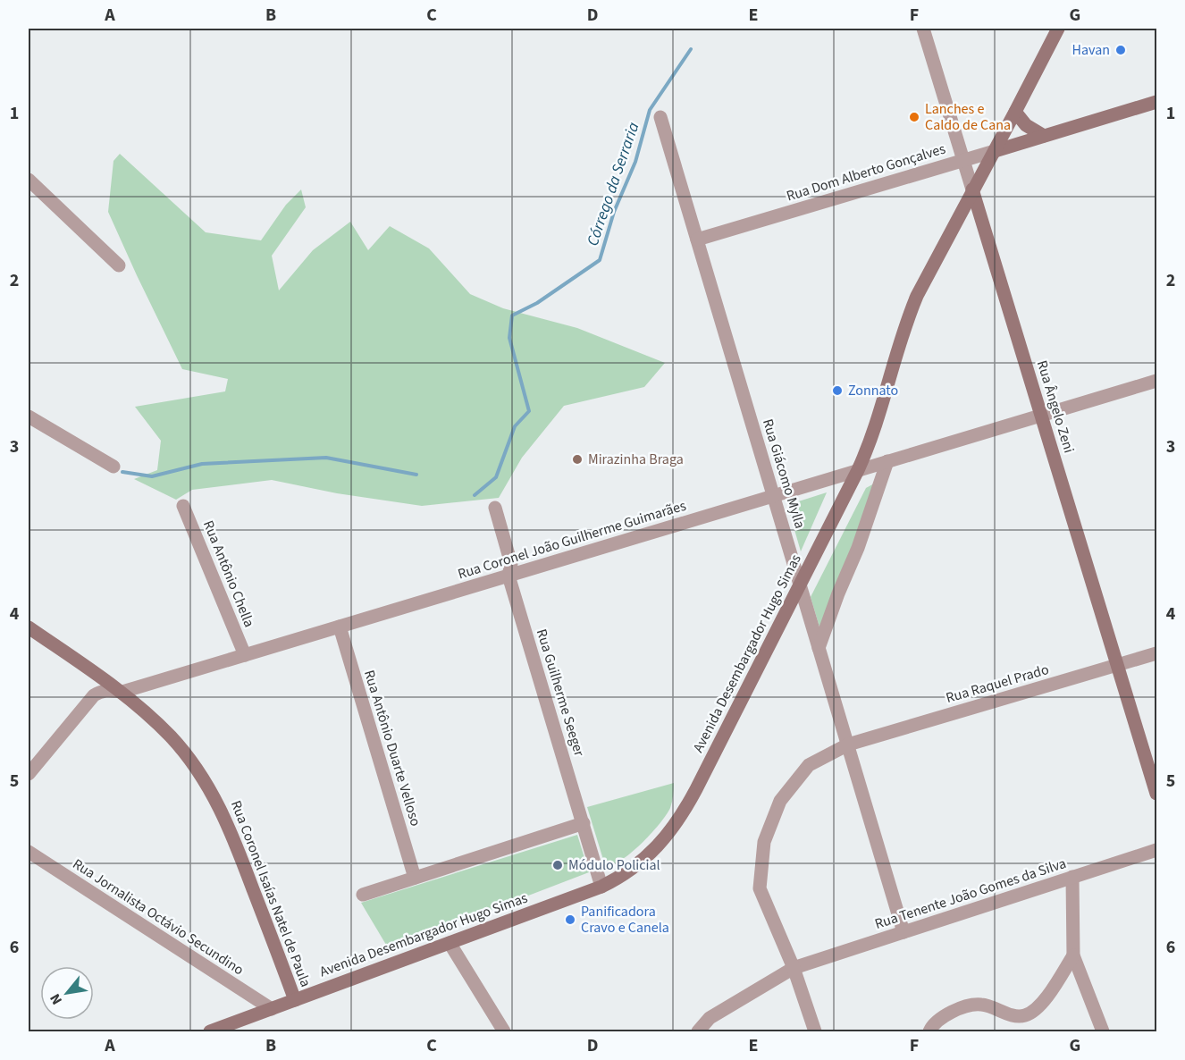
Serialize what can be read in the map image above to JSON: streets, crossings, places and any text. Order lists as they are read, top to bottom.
{
  "streets": {
    "main road": [
      "Rua Dom Alberto Gonçalves",
      "Rua Ângelo Zeni",
      "Avenida Desembargador Hugo Simas",
      "Rua Coronel Isaías Natel de Paula"
    ],
    "street": [
      "Rua Giácomo Mylla",
      "Rua Coronel João Guilherme Guimarães",
      "Rua Antônio Chella",
      "Rua Raquel Prado",
      "Rua Guilherme Seeger",
      "Rua Antônio Duarte Velloso",
      "Rua Tenente João Gomes da Silva",
      "Rua Jornalista Octávio Secundino"
    ]
  },
  "crossings": [
    ["Rua Dom Alberto Gonçalves", "Rua Ângelo Zeni"],
    ["Rua Dom Alberto Gonçalves", "Rua Giácomo Mylla"],
    ["Rua Dom Alberto Gonçalves", "Avenida Desembargador Hugo Simas"],
    ["Rua Ângelo Zeni", "Rua Coronel João Guilherme Guimarães"],
    ["Rua Ângelo Zeni", "Avenida Desembargador Hugo Simas"],
    ["Rua Ângelo Zeni", "Rua Raquel Prado"],
    ["Rua Giácomo Mylla", "Rua Coronel João Guilherme Guimarães"],
    ["Rua Giácomo Mylla", "Avenida Desembargador Hugo Simas"],
    ["Rua Giácomo Mylla", "Rua Raquel Prado"],
    ["Rua Giácomo Mylla", "Rua Tenente João Gomes da Silva"],
    ["Rua Coronel João Guilherme Guimarães", "Rua Antônio Chella"],
    ["Rua Coronel João Guilherme Guimarães", "Avenida Desembargador Hugo Simas"],
    ["Rua Coronel João Guilherme Guimarães", "Rua Guilherme Seeger"],
    ["Rua Coronel João Guilherme Guimarães", "Rua Antônio Duarte Velloso"],
    ["Rua Coronel João Guilherme Guimarães", "Rua Coronel Isaías Natel de Paula"],
    ["Avenida Desembargador Hugo Simas", "Rua Guilherme Seeger"],
    ["Avenida Desembargador Hugo Simas", "Rua Coronel Isaías Natel de Paula"],
    ["Avenida Desembargador Hugo Simas", "Rua Jornalista Octávio Secundino"],
    ["Rua Raquel Prado", "Rua Tenente João Gomes da Silva"]
  ],
  "water": ["Córrego da Serraria"],
  "places": [
    "Havan",
    "Lanches e Caldo de Cana",
    "Zonnato",
    "Mirazinha Braga",
    "Módulo Policial",
    "Panificadora Cravo e Canela"
  ],
  "north": "bottom left",
  "grid": {
    "columns": [
      "A",
      "B",
      "C",
      "D",
      "E",
      "F",
      "G"
    ],
    "rows": [
      "1",
      "2",
      "3",
      "4",
      "5",
      "6"
    ]
  }
}
